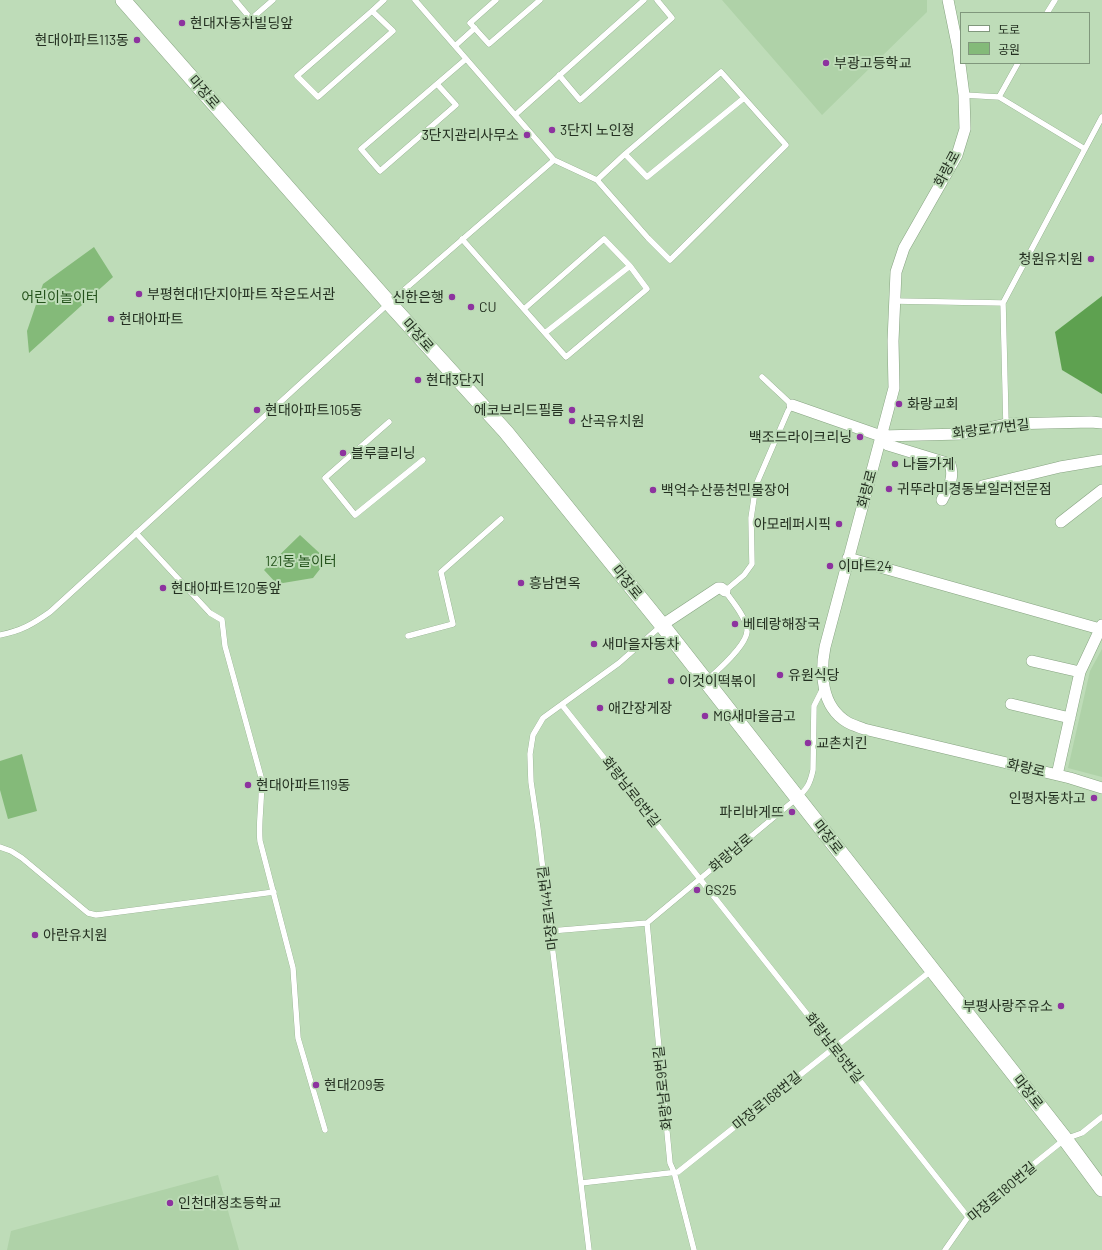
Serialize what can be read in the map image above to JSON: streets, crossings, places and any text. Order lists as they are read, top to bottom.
{
  "streets": {
    "main road": ["마장로"],
    "street": ["화랑로", "화랑로77번길"],
    "lane": [
      "화랑남로6번길",
      "화랑남로",
      "마장로144번길",
      "화랑남로5번길",
      "화랑남로9번길",
      "마장로168번길",
      "마장로180번길"
    ]
  },
  "crossings": [
    ["마장로", "화랑남로"],
    ["마장로", "마장로144번길"],
    ["마장로", "마장로168번길"],
    ["마장로", "마장로180번길"],
    ["화랑로", "화랑로77번길"],
    ["화랑로", "화랑남로"],
    ["화랑남로6번길", "화랑남로"],
    ["화랑남로6번길", "마장로144번길"],
    ["화랑남로6번길", "화랑남로5번길"],
    ["화랑남로", "화랑남로5번길"],
    ["화랑남로", "화랑남로9번길"],
    ["마장로144번길", "마장로168번길"],
    ["화랑남로5번길", "마장로168번길"],
    ["화랑남로5번길", "마장로180번길"],
    ["화랑남로9번길", "마장로168번길"]
  ],
  "parks": ["어린이놀이터", "121동 놀이터"],
  "places": [
    "현대자동차빌딩앞",
    "현대아파트113동",
    "부광고등학교",
    "3단지 노인정",
    "3단지관리사무소",
    "청원유치원",
    "부평현대1단지아파트 작은도서관",
    "신한은행",
    "CU",
    "현대아파트",
    "현대3단지",
    "화랑교회",
    "현대아파트105동",
    "에코브리드필름",
    "산곡유치원",
    "백조드라이크리닝",
    "블루클리닝",
    "나들가게",
    "귀뚜라미경동보일러전문점",
    "백억수산풍천민물장어",
    "아모레퍼시픽",
    "이마트24",
    "흥남면옥",
    "현대아파트120동앞",
    "베테랑해장국",
    "새마을자동차",
    "유원식당",
    "이것이떡볶이",
    "애간장게장",
    "MG새마을금고",
    "교촌치킨",
    "현대아파트119동",
    "인평자동차고",
    "파리바게뜨",
    "GS25",
    "아란유치원",
    "부평사랑주유소",
    "현대209동",
    "인천대정초등학교"
  ],
  "legend": ["도로", "공원"]
}
